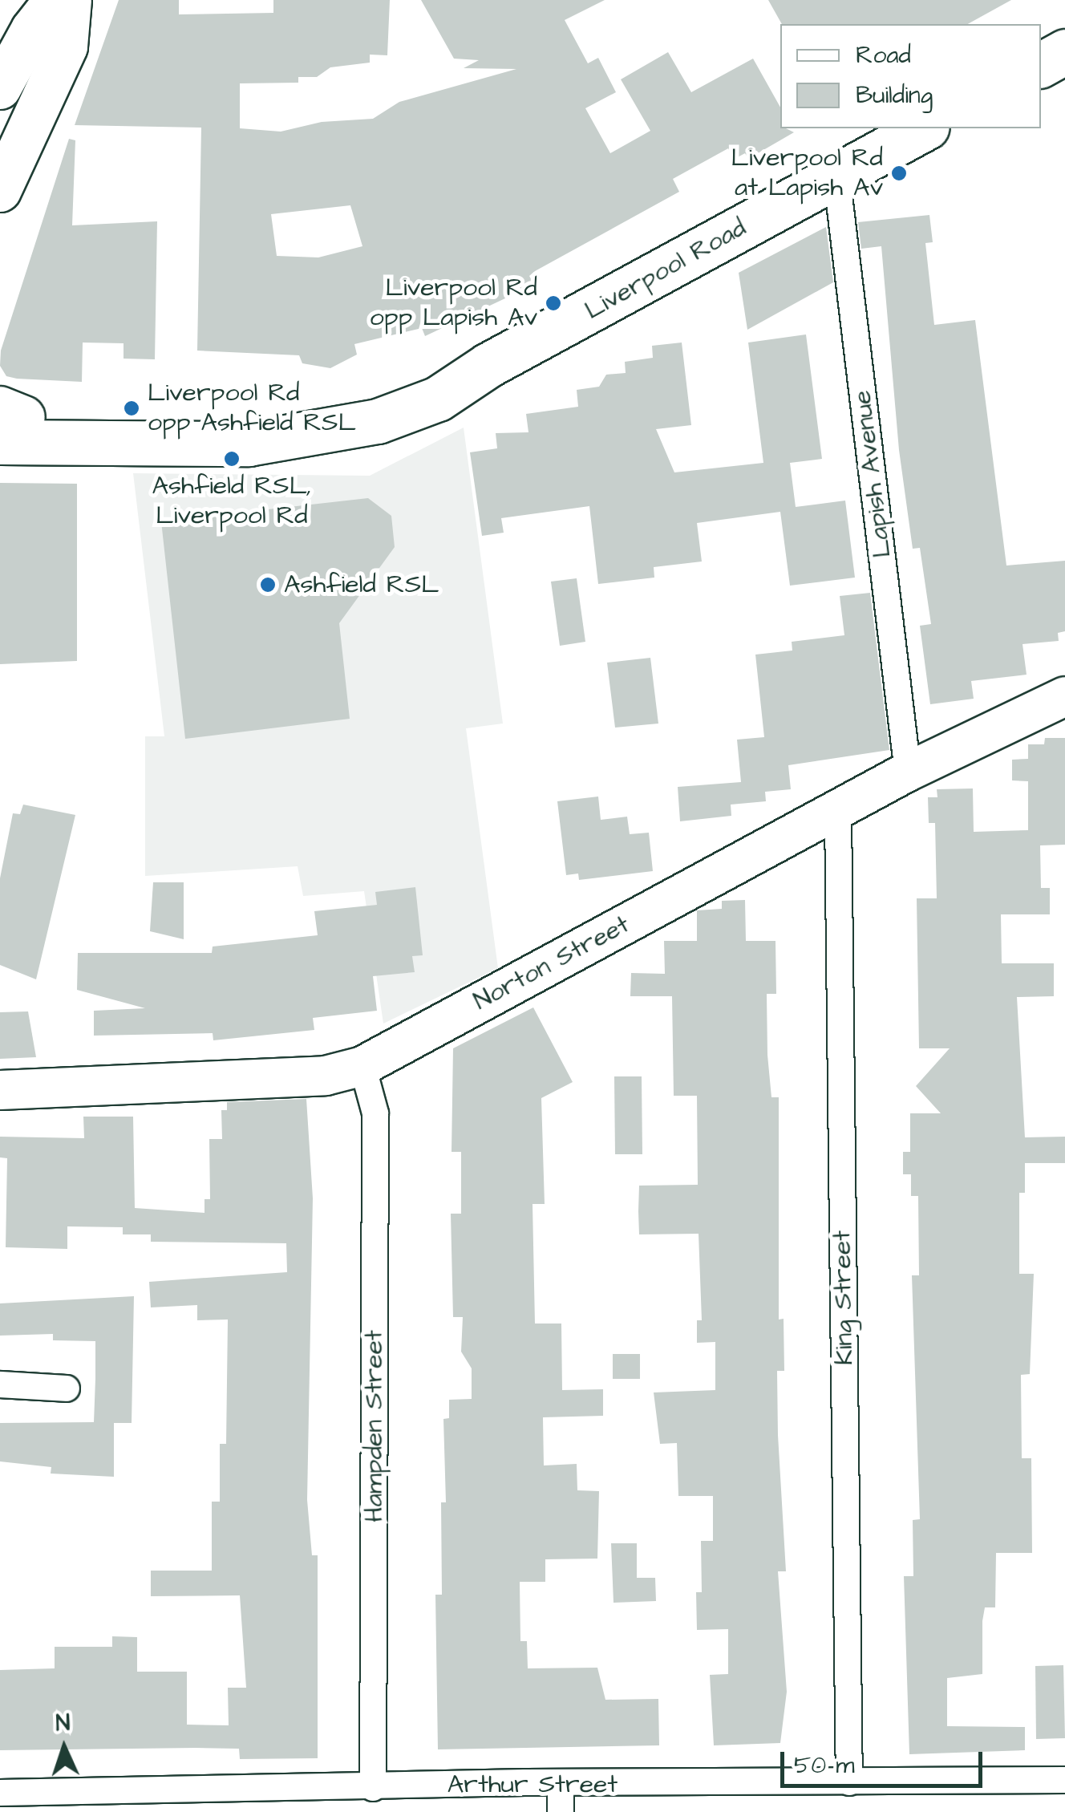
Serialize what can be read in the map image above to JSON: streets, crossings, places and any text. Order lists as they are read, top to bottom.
{
  "streets": {
    "highway": ["Liverpool Road"],
    "main road": ["Norton Street"],
    "street": [
      "Lapish Avenue",
      "King Street",
      "Hampden Street",
      "Arthur Street"
    ]
  },
  "crossings": [
    ["Liverpool Road", "Lapish Avenue"],
    ["Lapish Avenue", "Norton Street"],
    ["Norton Street", "King Street"],
    ["Norton Street", "Hampden Street"],
    ["King Street", "Arthur Street"],
    ["Hampden Street", "Arthur Street"]
  ],
  "places": [
    "Liverpool Rd at Lapish Av",
    "Liverpool Rd opp Lapish Av",
    "Liverpool Rd opp Ashfield RSL",
    "Ashfield RSL, Liverpool Rd",
    "Ashfield RSL"
  ],
  "legend": ["Road", "Building"],
  "scale_bar": "50 m",
  "north": "top"
}
